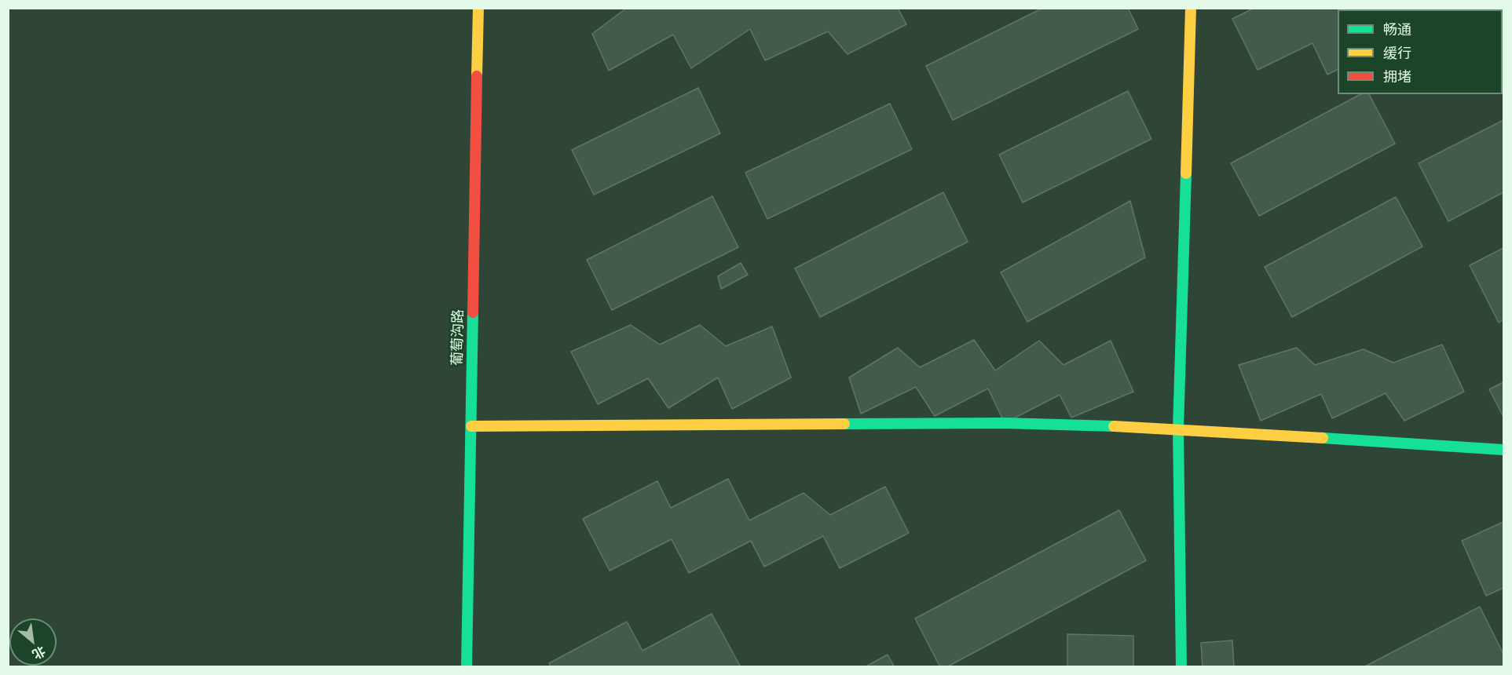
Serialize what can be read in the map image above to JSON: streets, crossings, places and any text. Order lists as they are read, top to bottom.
{
  "streets": {
    "street": ["葡萄沟路"]
  },
  "legend": ["畅通", "缓行", "拥堵"],
  "north": "bottom right"
}
